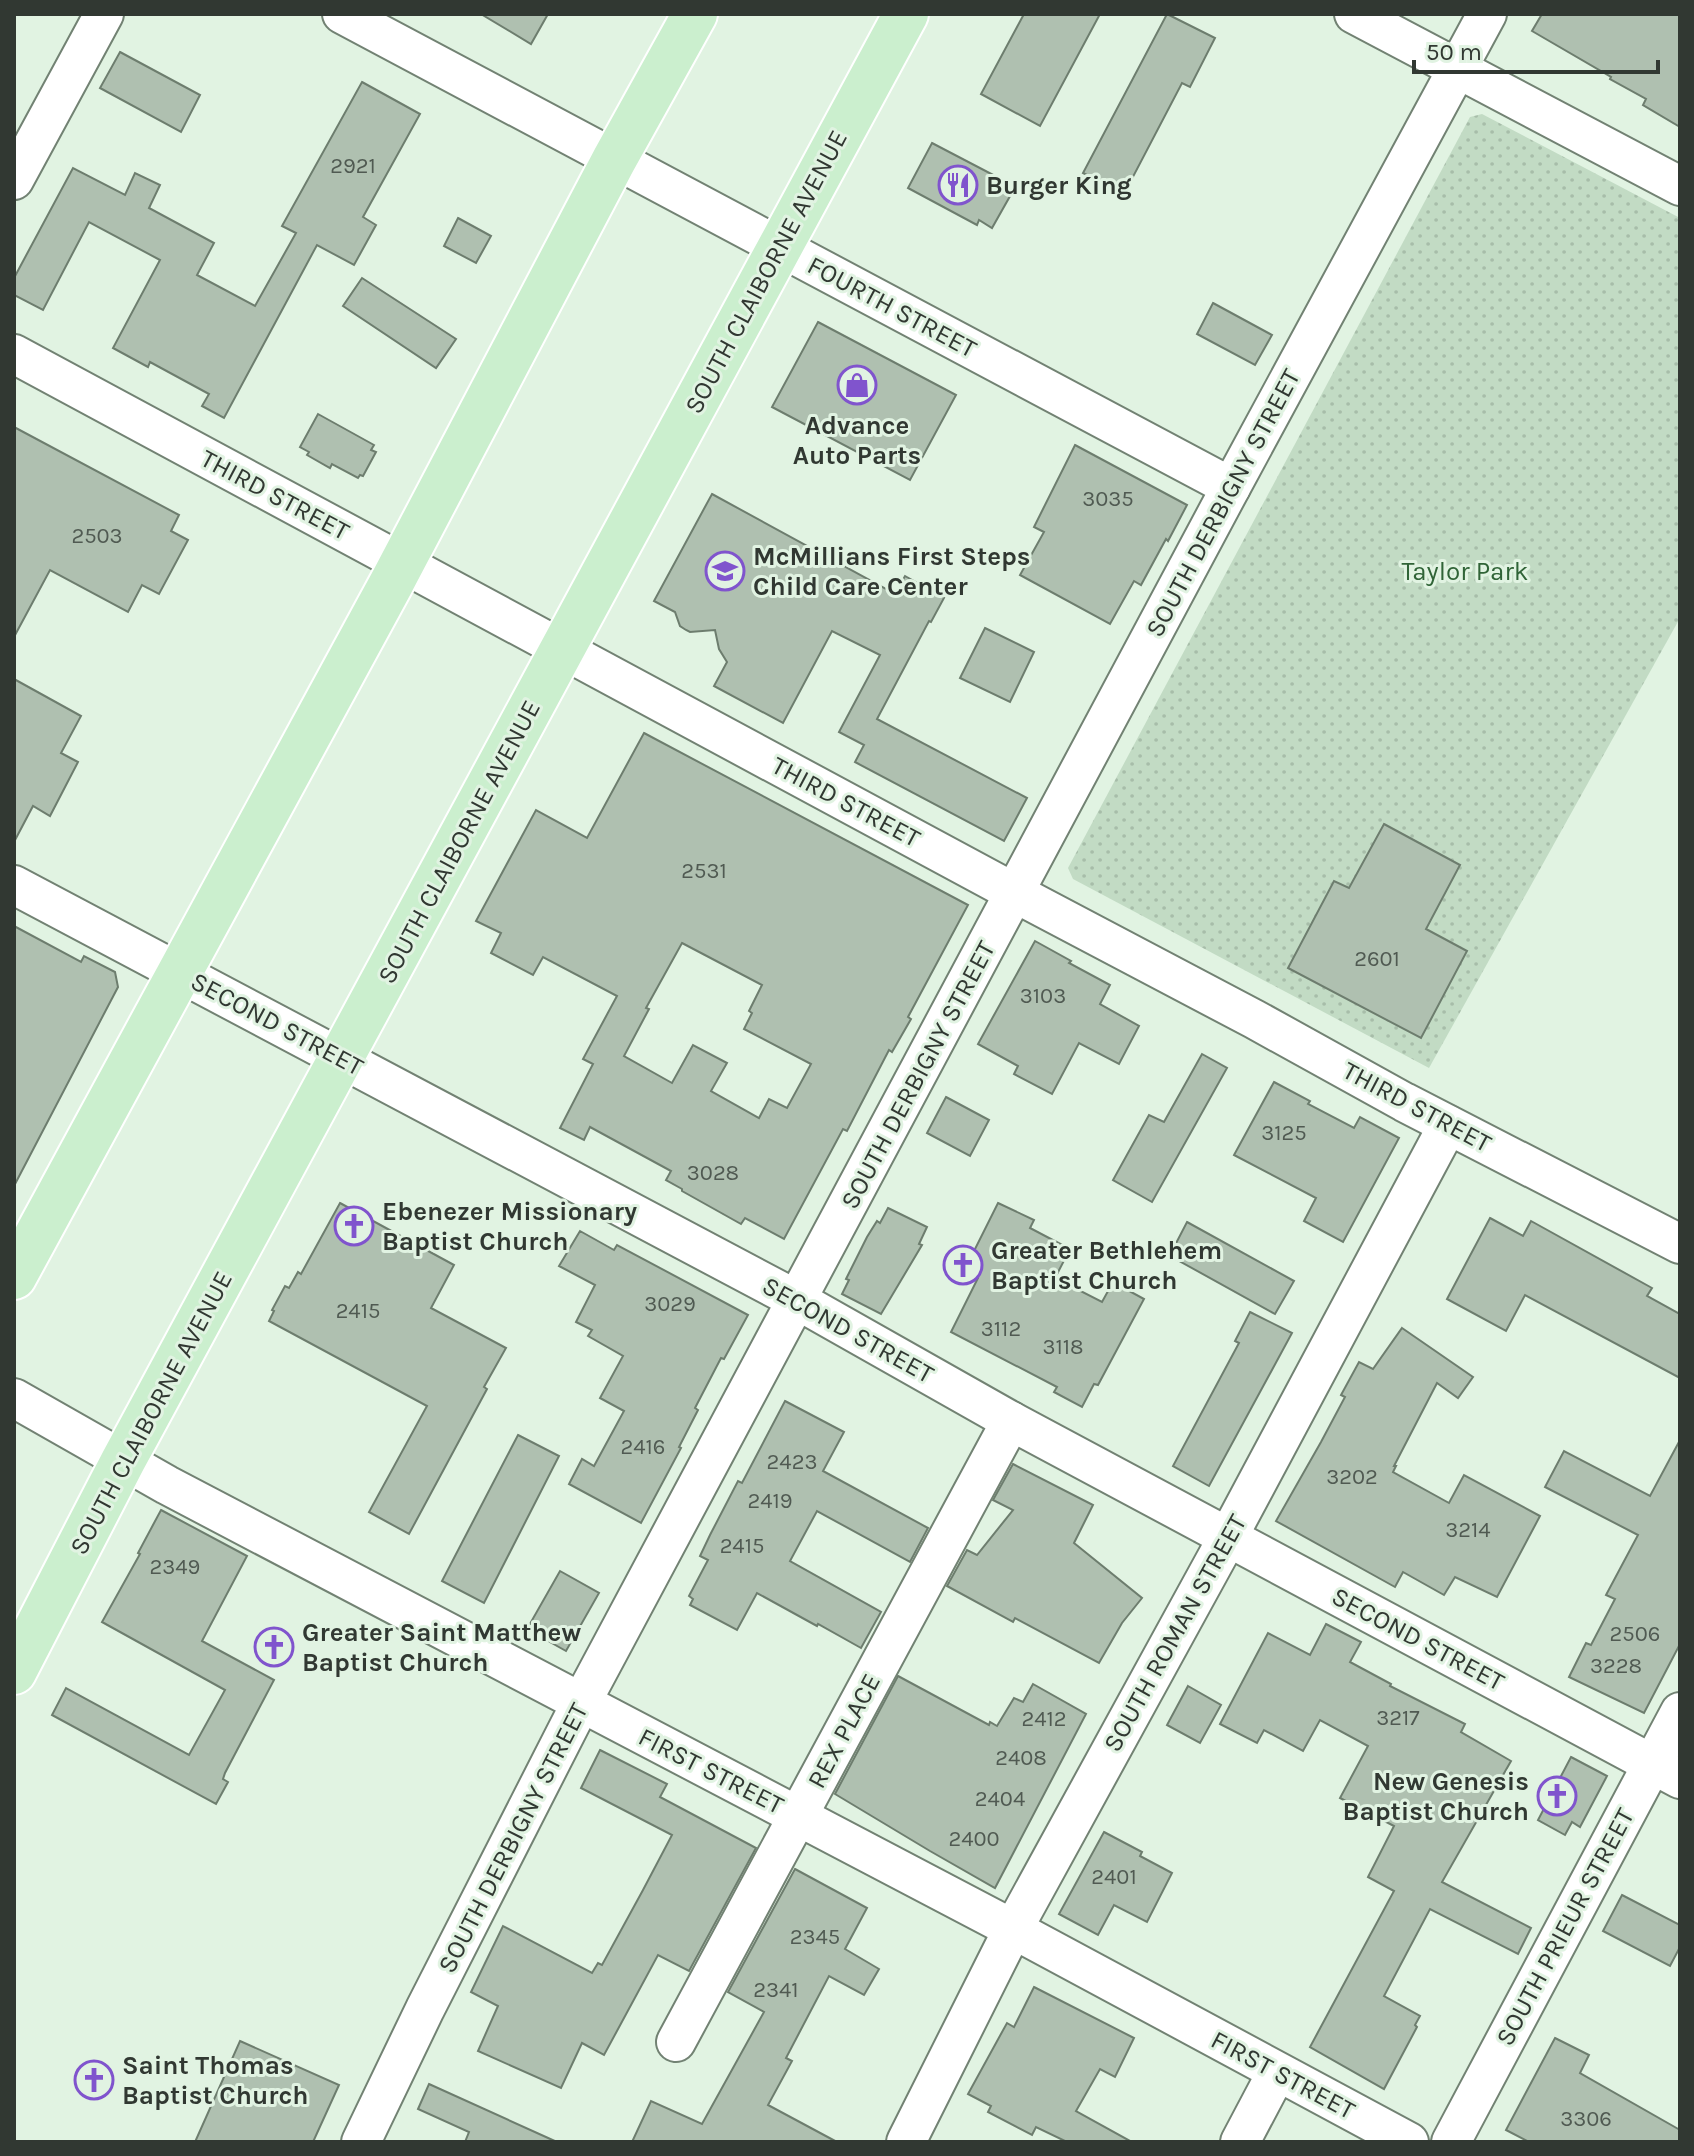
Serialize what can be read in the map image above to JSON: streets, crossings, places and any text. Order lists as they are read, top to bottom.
{
  "streets": {
    "main road": ["SOUTH CLAIBORNE AVENUE"],
    "street": [
      "FOURTH STREET",
      "THIRD STREET",
      "SOUTH DERBIGNY STREET",
      "SECOND STREET",
      "SOUTH ROMAN STREET",
      "REX PLACE",
      "FIRST STREET",
      "SOUTH PRIEUR STREET"
    ]
  },
  "crossings": [
    ["SOUTH CLAIBORNE AVENUE", "FOURTH STREET"],
    ["SOUTH CLAIBORNE AVENUE", "THIRD STREET"],
    ["SOUTH CLAIBORNE AVENUE", "SECOND STREET"],
    ["SOUTH CLAIBORNE AVENUE", "FIRST STREET"],
    ["FOURTH STREET", "SOUTH DERBIGNY STREET"],
    ["THIRD STREET", "SOUTH DERBIGNY STREET"],
    ["THIRD STREET", "SOUTH ROMAN STREET"],
    ["SOUTH DERBIGNY STREET", "SECOND STREET"],
    ["SOUTH DERBIGNY STREET", "FIRST STREET"],
    ["SECOND STREET", "SOUTH ROMAN STREET"],
    ["SECOND STREET", "REX PLACE"],
    ["SECOND STREET", "SOUTH PRIEUR STREET"],
    ["SOUTH ROMAN STREET", "FIRST STREET"],
    ["REX PLACE", "FIRST STREET"]
  ],
  "parks": ["Taylor Park"],
  "places": {
    "restaurant": ["Burger King"],
    "shop": ["Advance Auto Parts"],
    "school or university": ["McMillians First Steps Child Care Center"],
    "church": [
      "Ebenezer Missionary Baptist Church",
      "Greater Bethlehem Baptist Church",
      "Greater Saint Matthew Baptist Church",
      "New Genesis Baptist Church",
      "Saint Thomas Baptist Church"
    ]
  },
  "house_numbers": [
    "2921",
    "3035",
    "2503",
    "2531",
    "2601",
    "3103",
    "3125",
    "3028",
    "3029",
    "2415",
    "3112",
    "3118",
    "2416",
    "2423",
    "3202",
    "2419",
    "3214",
    "2415",
    "2349",
    "2506",
    "3228",
    "3217",
    "2412",
    "2408",
    "2404",
    "2400",
    "2401",
    "2345",
    "2341",
    "3306"
  ],
  "scale_bar": "50 m"
}
